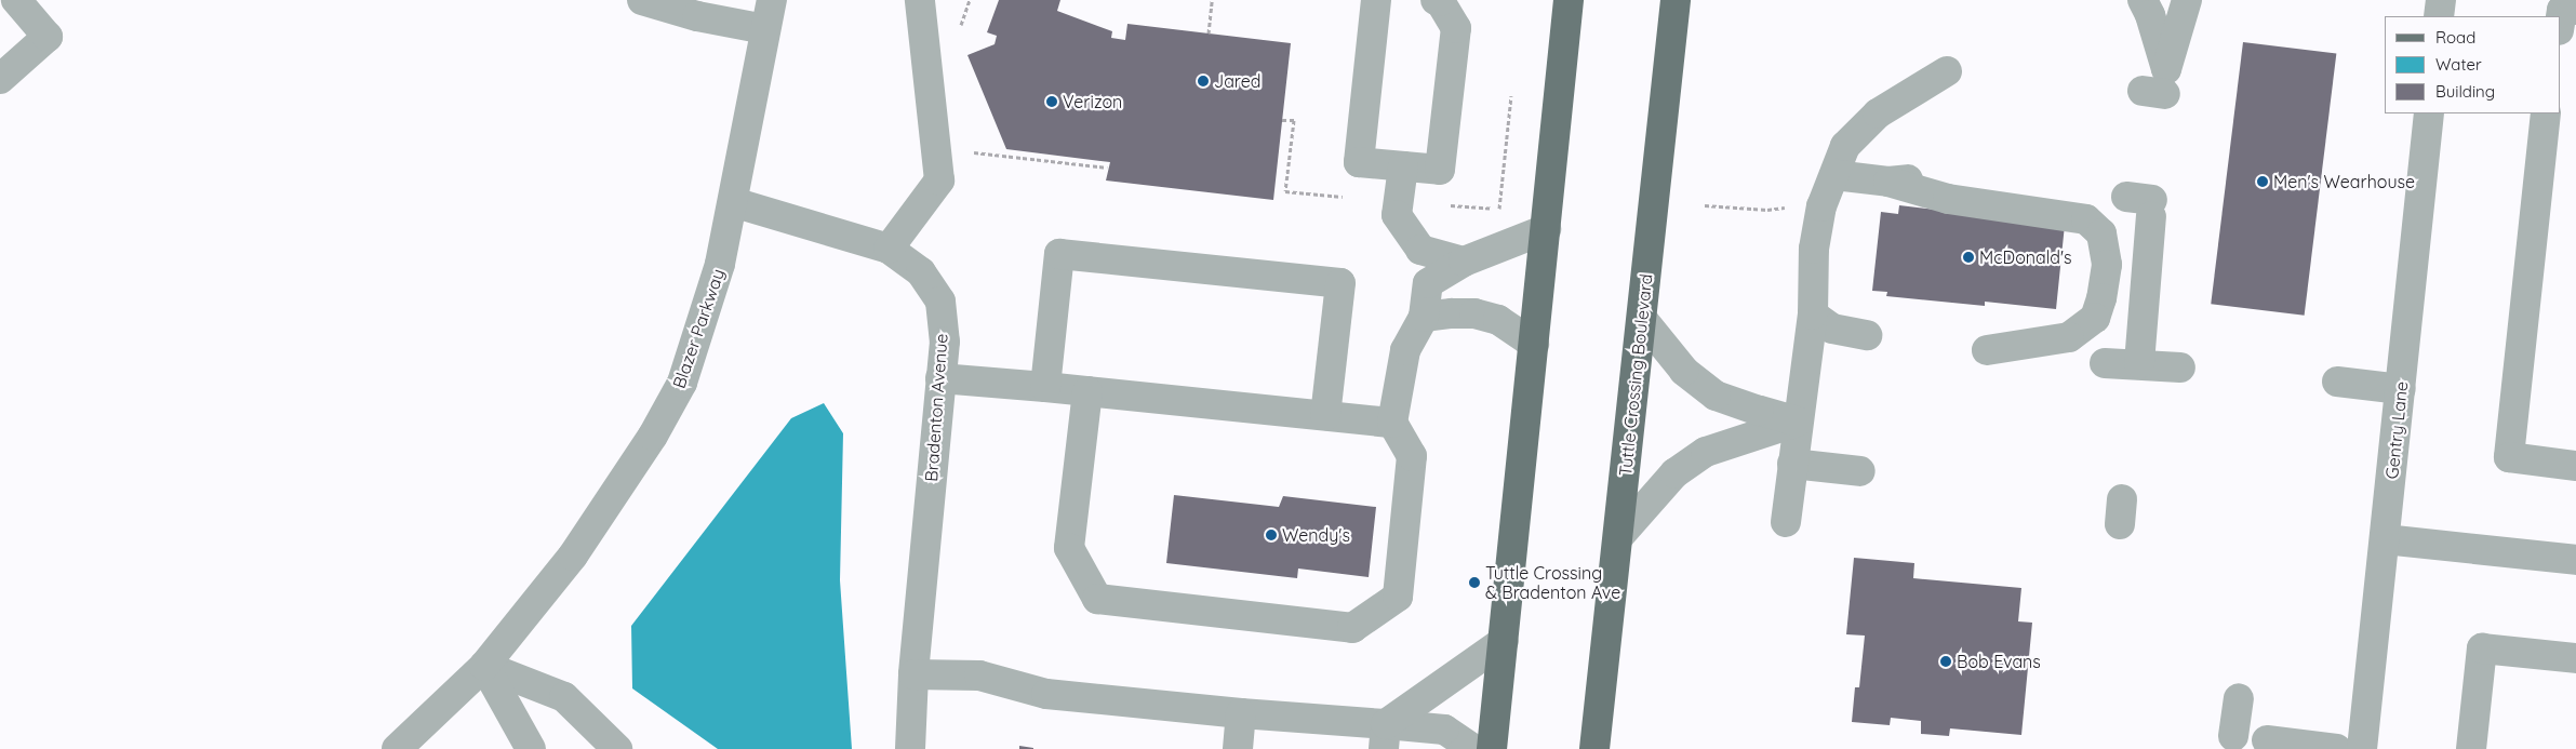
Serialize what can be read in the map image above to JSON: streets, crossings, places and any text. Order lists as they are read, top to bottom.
{
  "streets": {
    "main road": ["Tuttle Crossing Boulevard"],
    "street": ["Blazer Parkway", "Bradenton Avenue", "Gentry Lane"]
  },
  "crossings": [
    ["Blazer Parkway", "Bradenton Avenue"]
  ],
  "places": [
    "Jared",
    "Verizon",
    "Men's Wearhouse",
    "McDonald's",
    "Wendy's",
    "Tuttle Crossing & Bradenton Ave",
    "Bob Evans"
  ],
  "legend": ["Road", "Water", "Building"]
}
